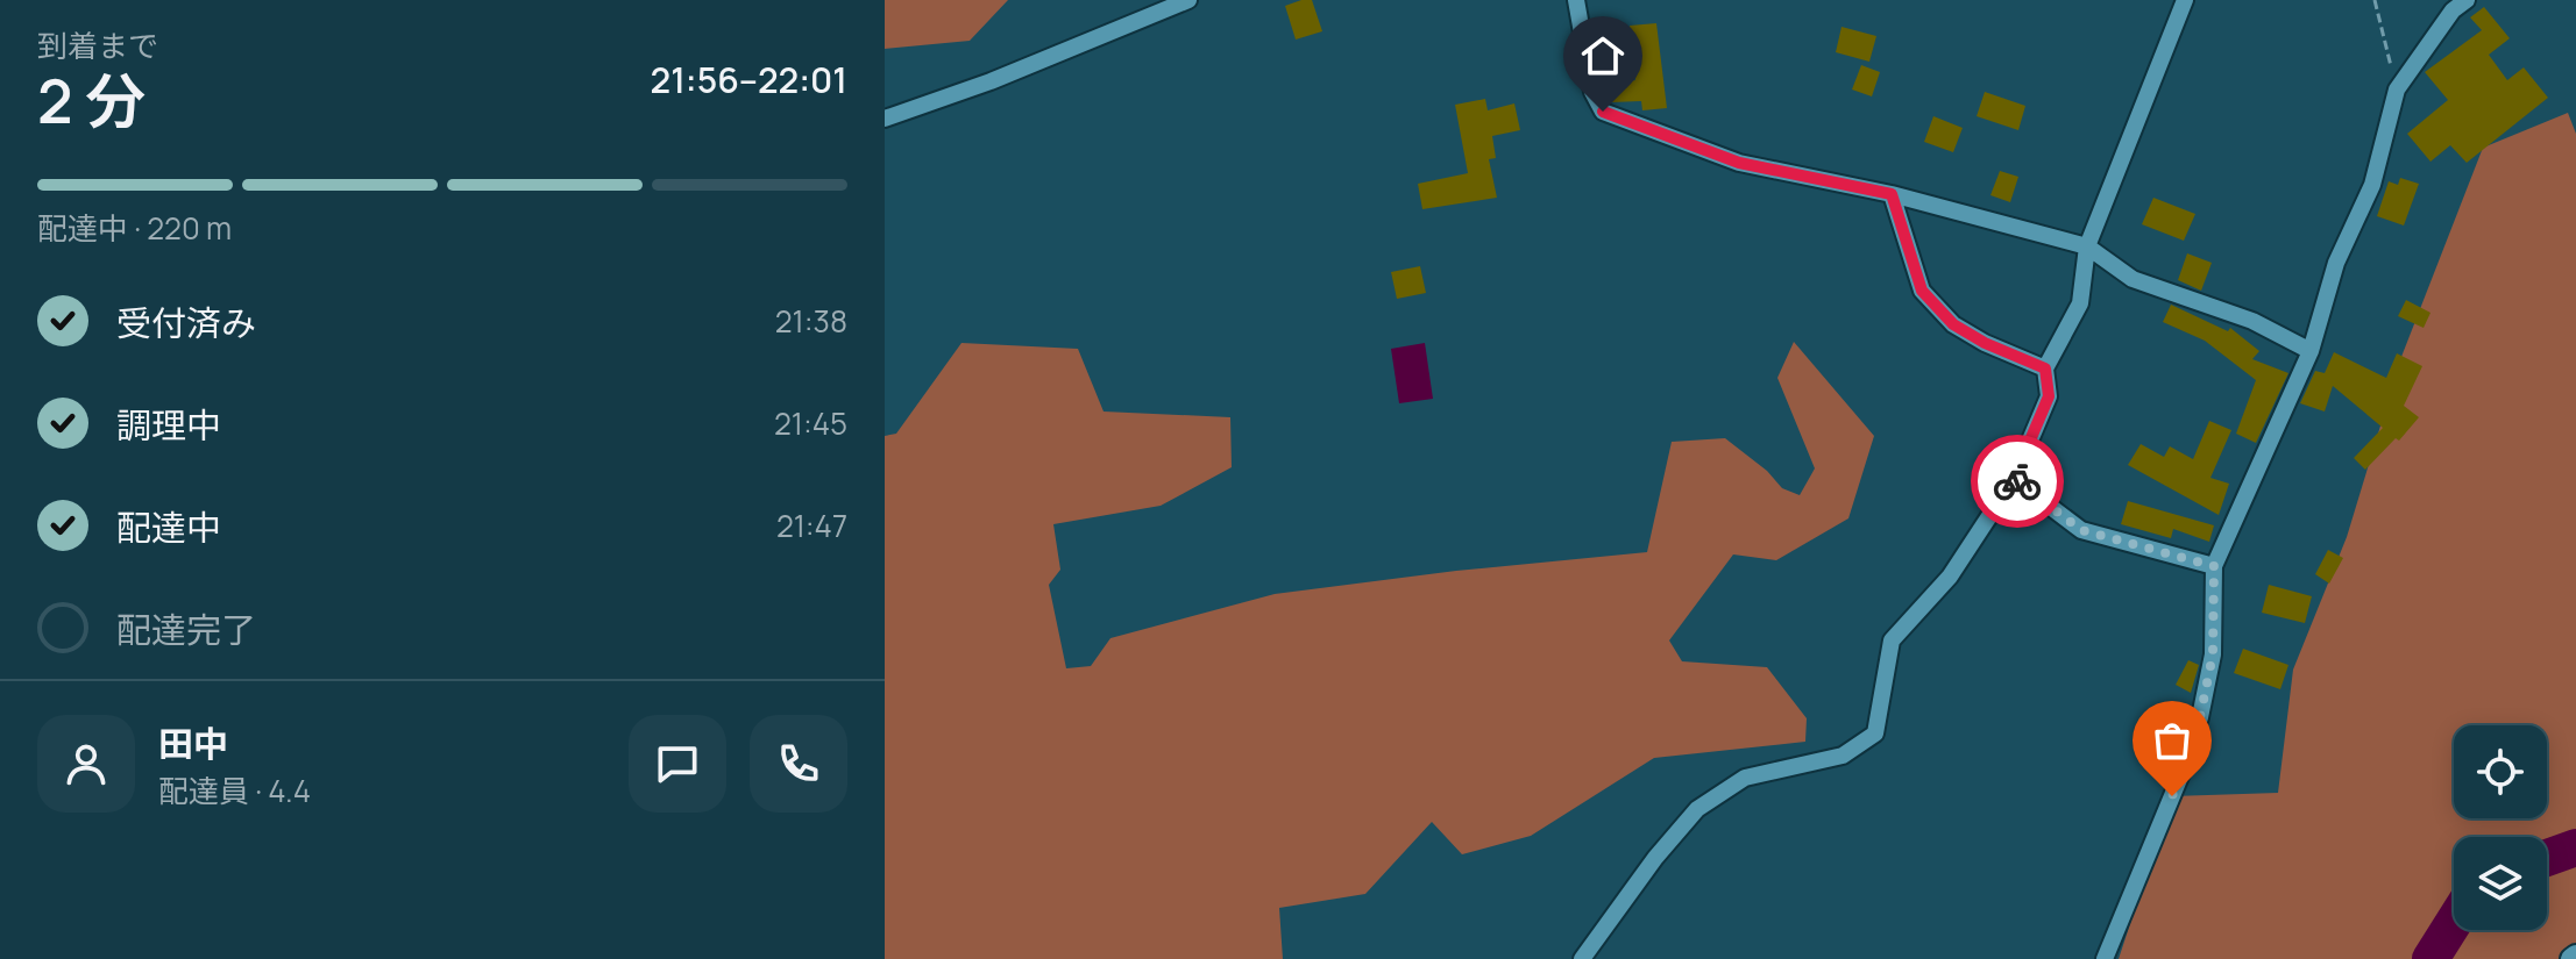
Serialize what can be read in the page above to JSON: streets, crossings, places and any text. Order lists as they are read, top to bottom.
{
  "page": {
    "heading": ["2 分", "到着まで", "21:56–22:01"],
    "panel": ["田中", "配達員 · 4.4"],
    "bar": "配達中 · 220 m",
    "list": [
      ["受付済み", "21:38"],
      ["調理中", "21:45"],
      ["配達中", "21:47"],
      "配達完了"
    ]
  }
}
